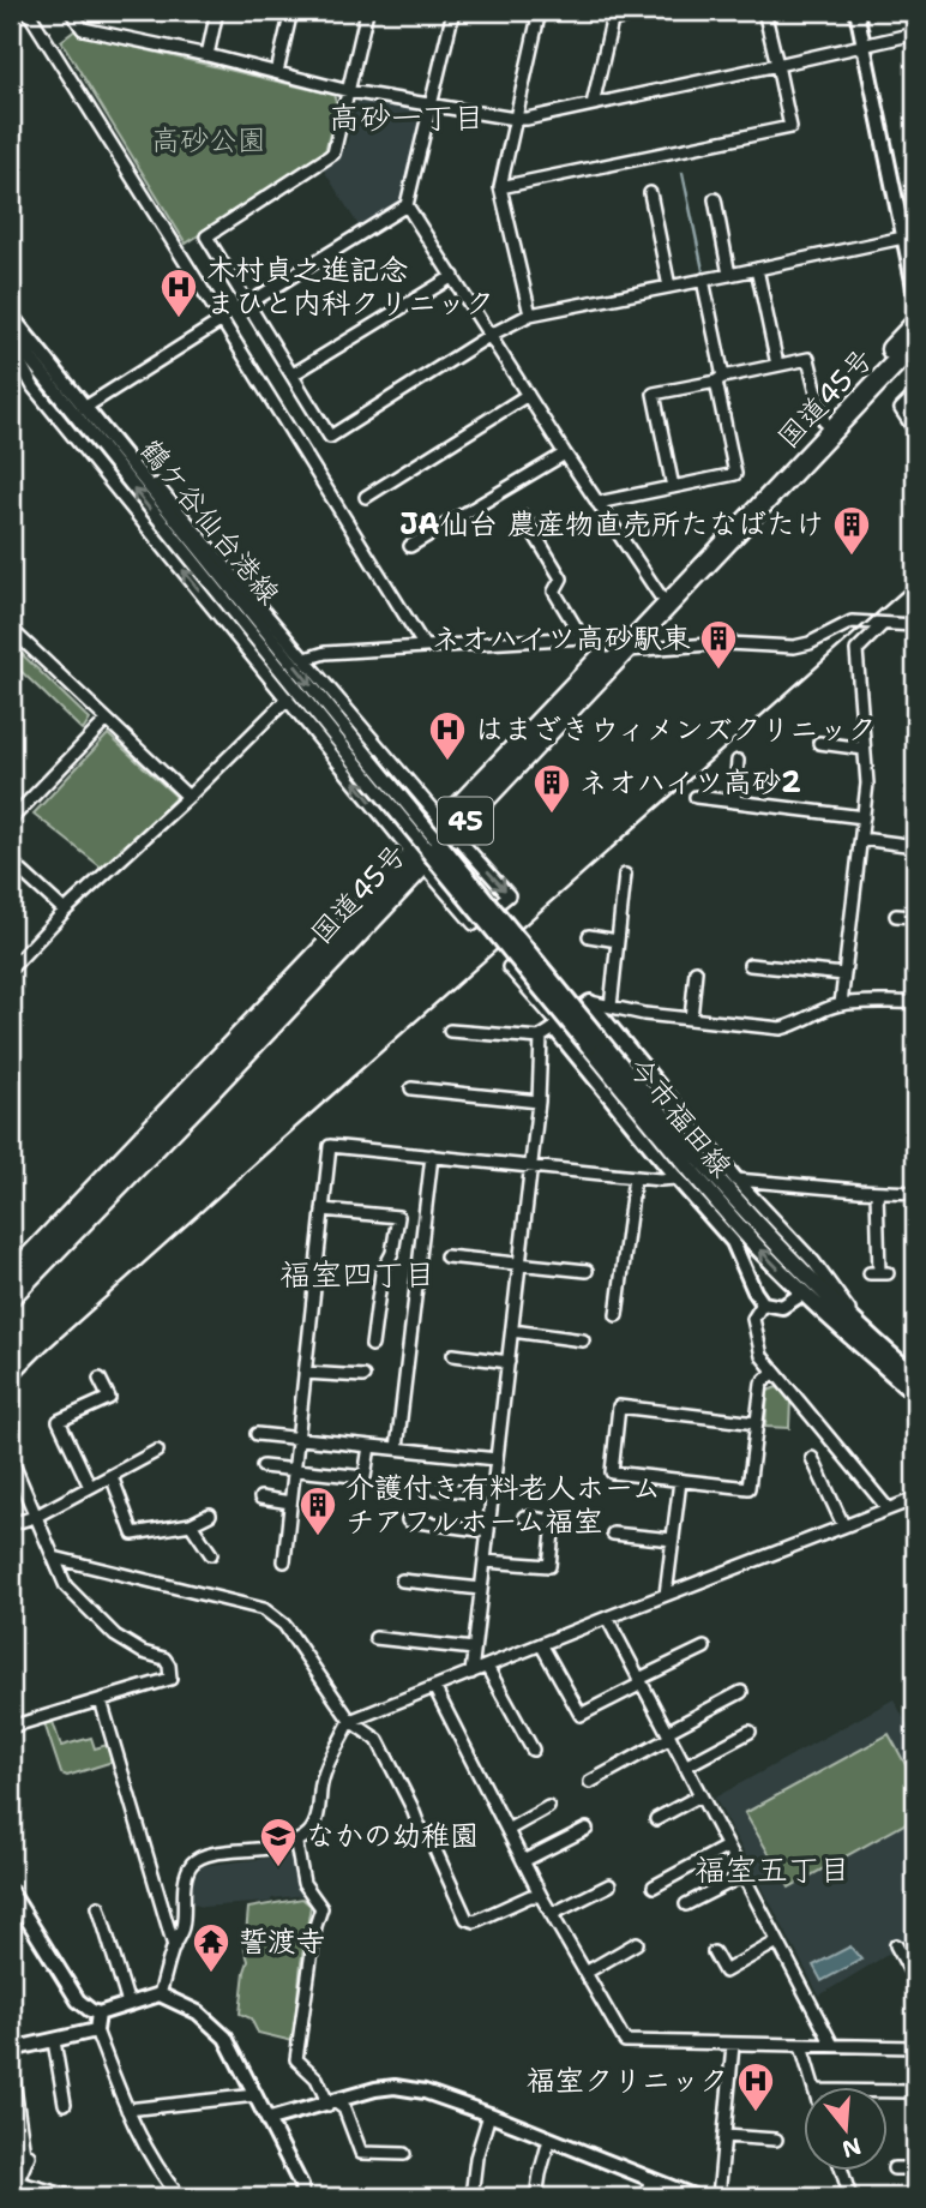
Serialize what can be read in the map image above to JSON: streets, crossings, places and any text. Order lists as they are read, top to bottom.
{
  "streets": {
    "highway": ["国道45号", "45"],
    "main road": ["今市福田線"],
    "street": ["鶴ケ谷仙台港線"]
  },
  "crossings": [
    ["国道45号", "鶴ケ谷仙台港線"],
    ["国道45号", "今市福田線"],
    ["鶴ケ谷仙台港線", "今市福田線"]
  ],
  "districts": ["高砂一丁目", "福室四丁目", "福室五丁目"],
  "parks": ["高砂公園"],
  "places": {
    "hospital": ["木村貞之進記念 まひと内科クリニック", "はまざきウィメンズクリニック", "福室クリニック"],
    "building": [
      "JA仙台 農産物直売所たなばたけ",
      "ネオハイツ高砂駅東",
      "ネオハイツ高砂2",
      "介護付き有料老人ホーム チアフルホーム福室"
    ],
    "school or university": ["なかの幼稚園"],
    "temple": ["誓渡寺"]
  },
  "north": "bottom"
}
